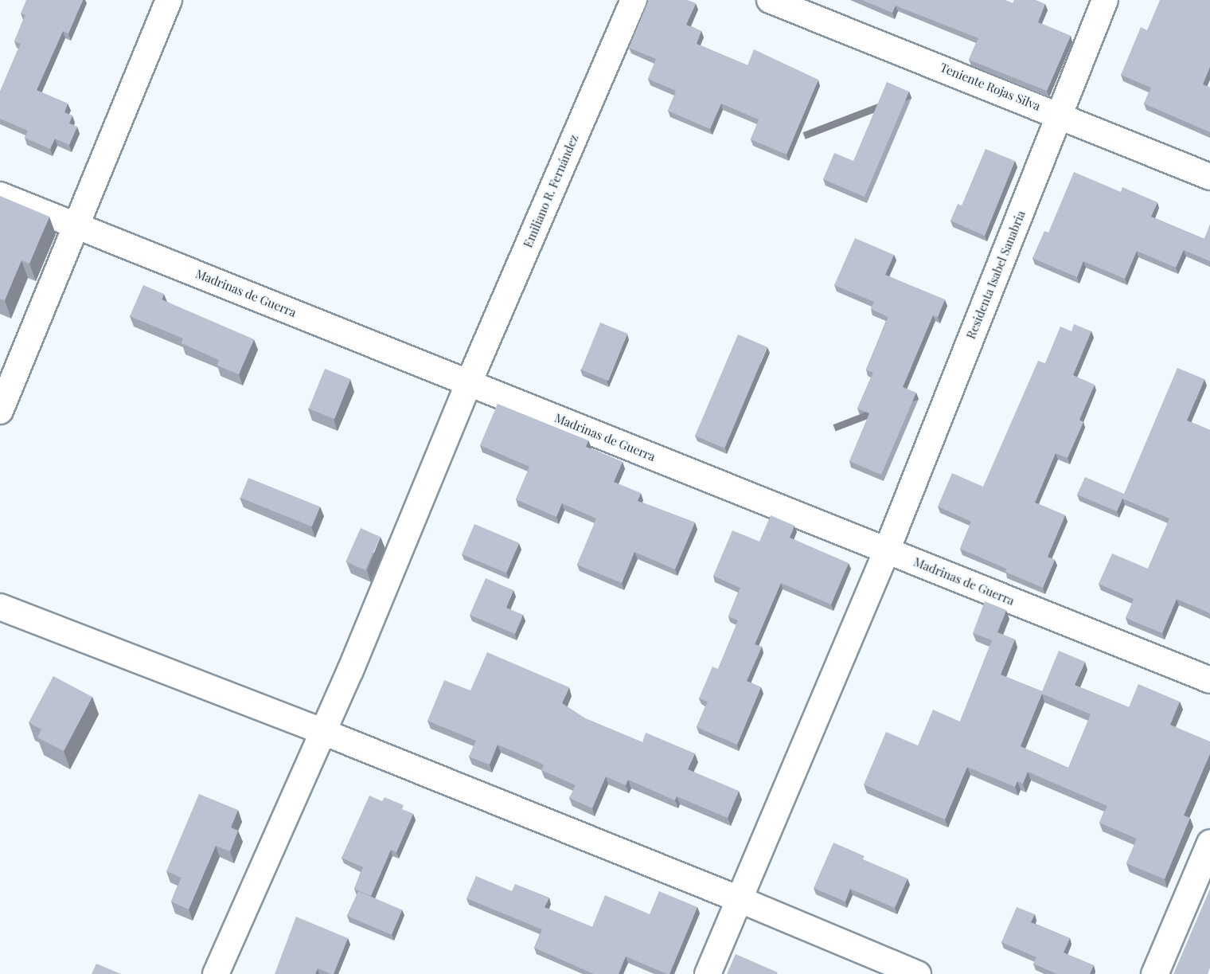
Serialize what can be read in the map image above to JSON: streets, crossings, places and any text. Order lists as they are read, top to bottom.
{
  "streets": {
    "street": [
      "Teniente Rojas Silva",
      "Emiliano R. Fernández",
      "Residenta Isabel Sanabria",
      "Madrinas de Guerra"
    ]
  },
  "crossings": [
    ["Teniente Rojas Silva", "Residenta Isabel Sanabria"],
    ["Emiliano R. Fernández", "Madrinas de Guerra"],
    ["Residenta Isabel Sanabria", "Madrinas de Guerra"]
  ]
}
